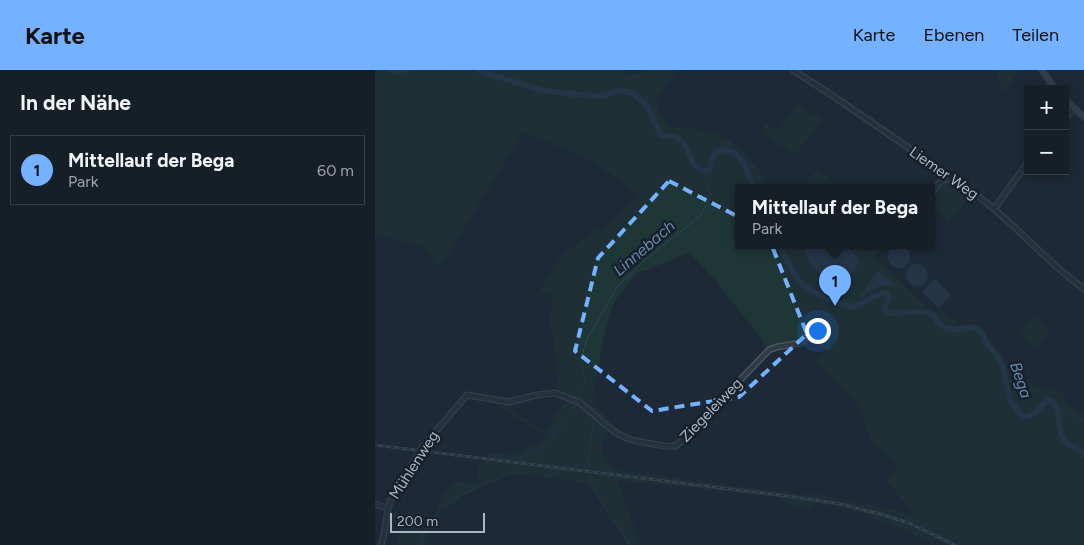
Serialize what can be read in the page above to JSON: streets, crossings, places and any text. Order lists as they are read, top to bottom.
{
  "streets": {
    "street": ["Liemer Weg", "Ziegeleiweg", "Mühlenweg"]
  },
  "crossings": [
    ["Ziegeleiweg", "Mühlenweg"]
  ],
  "water": ["Linnebach", "Bega"],
  "scale_bar": "200 m",
  "page": {
    "header": "Karte",
    "nav": ["Karte", "Ebenen", "Teilen"],
    "heading": "In der Nähe",
    "map_buttons": ["+", "−"],
    "list": [
      {
        "mark": "1",
        "name": "Mittellauf der Bega",
        "note": "Park",
        "value": "60 m"
      }
    ],
    "popup": ["Mittellauf der Bega", "Park"],
    "pins": "1",
    "scale": "200 m"
  }
}
